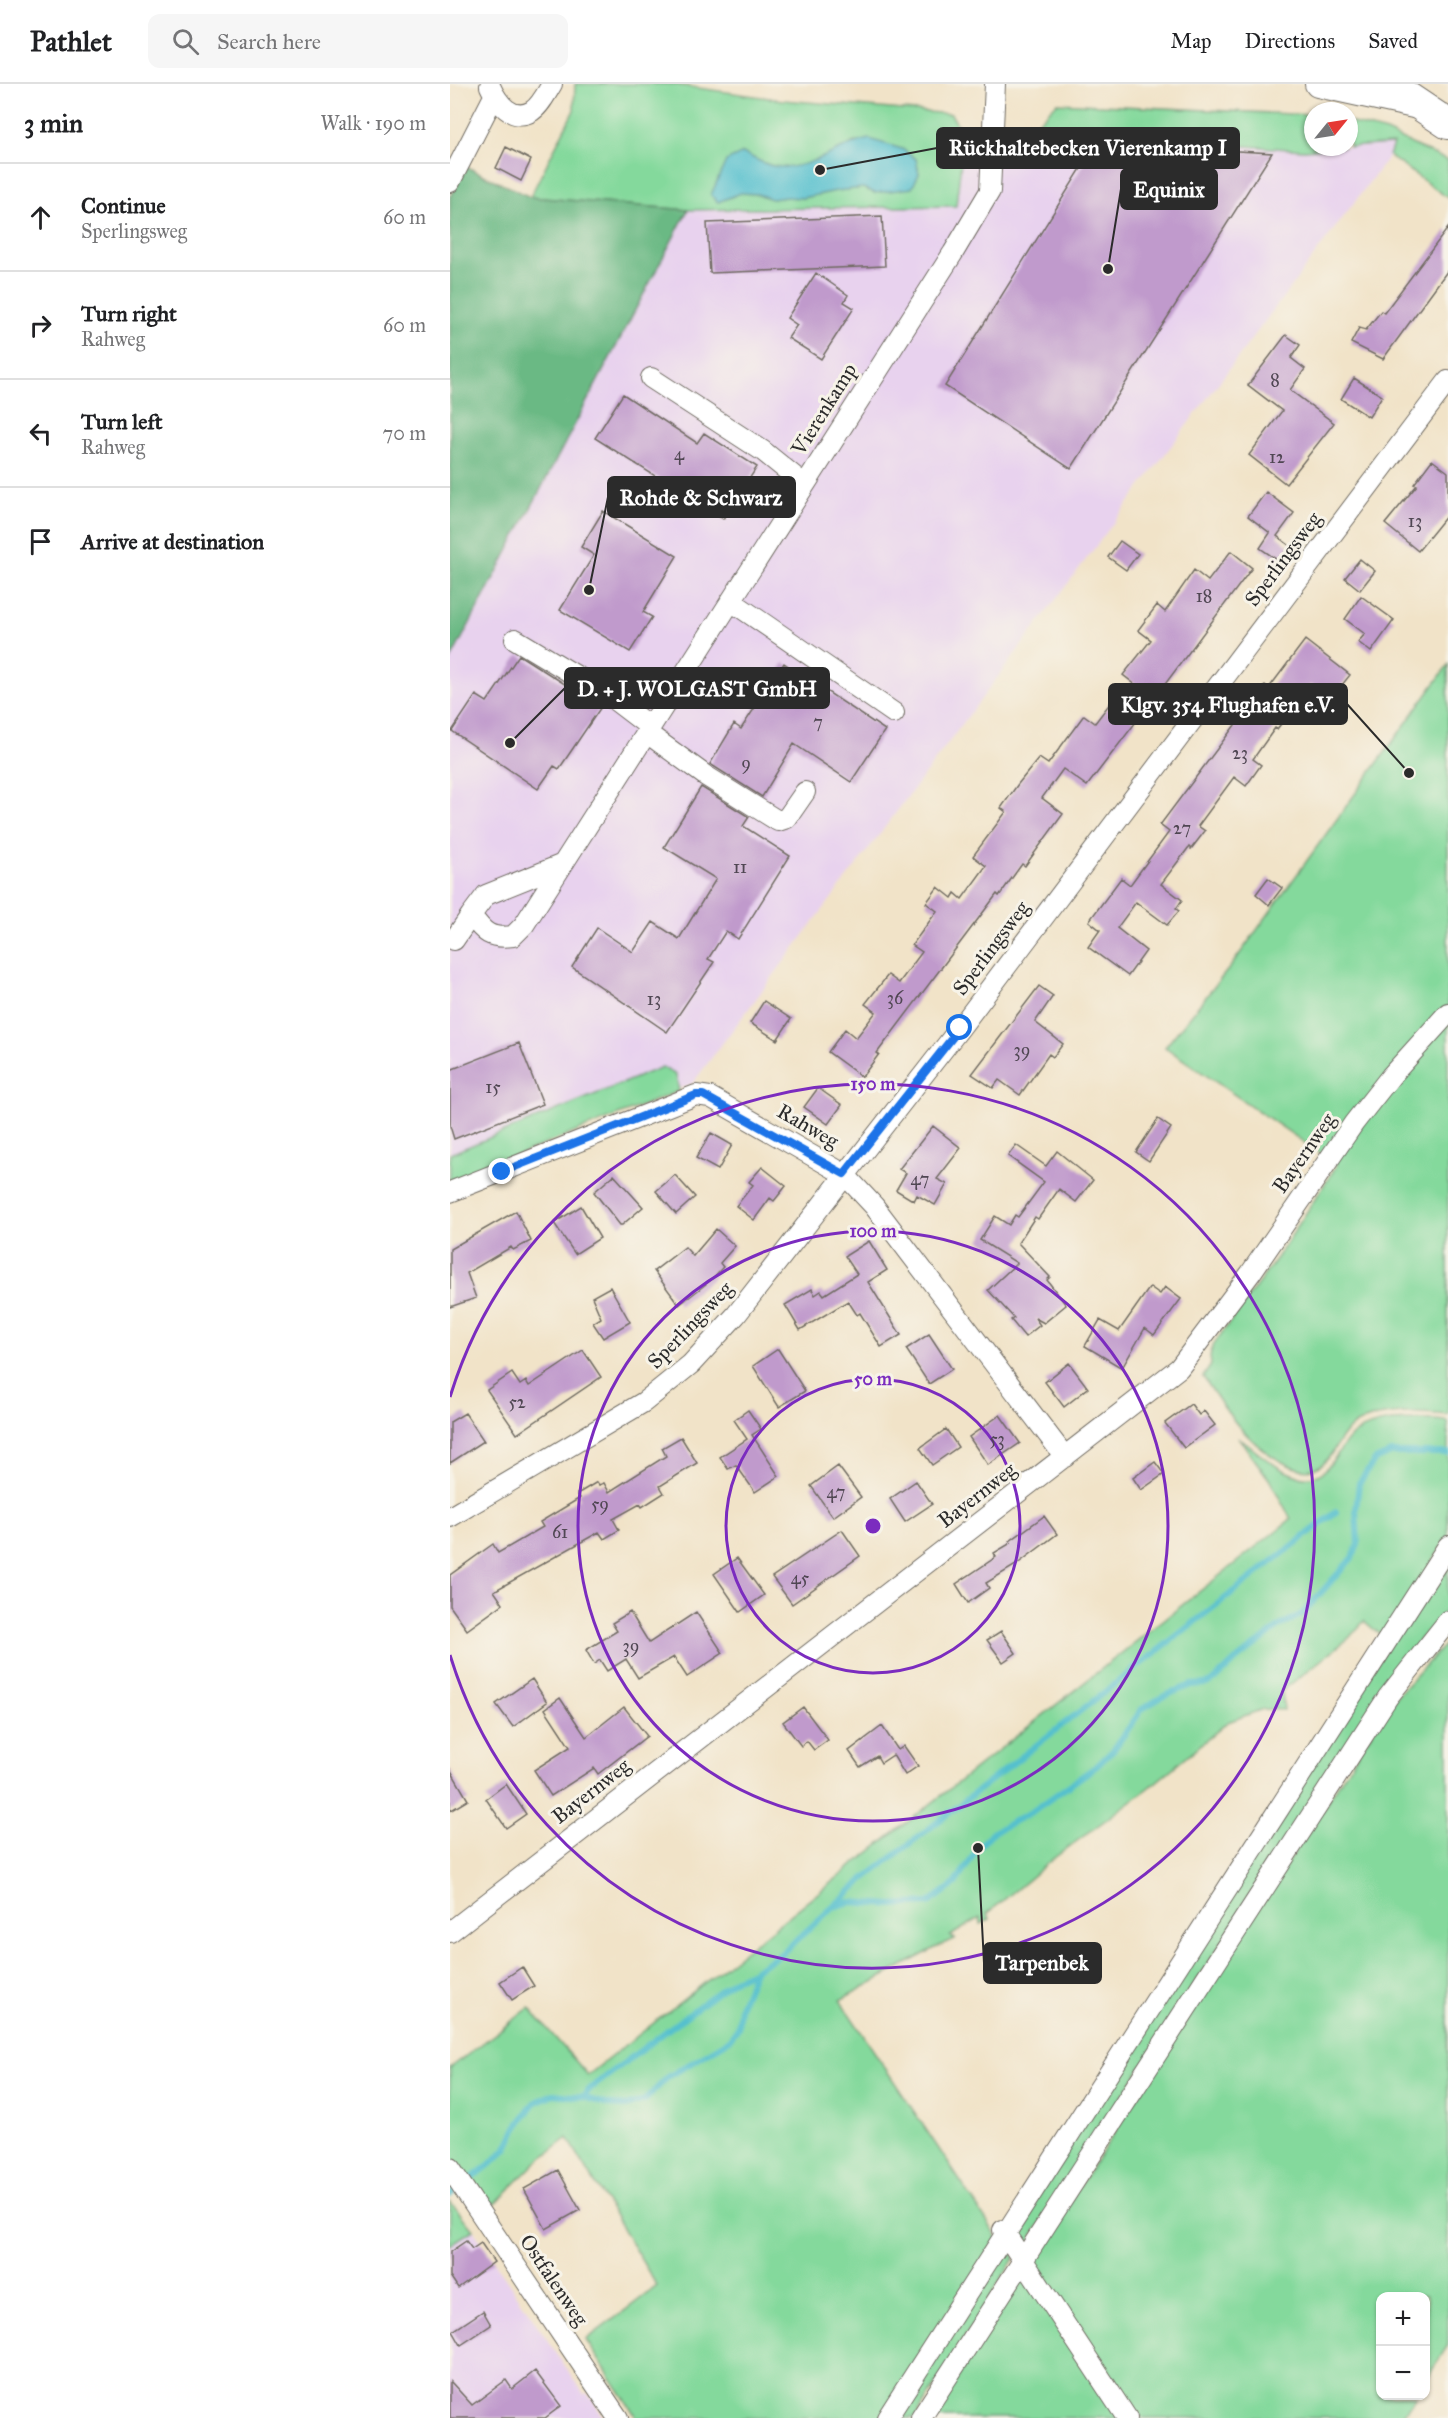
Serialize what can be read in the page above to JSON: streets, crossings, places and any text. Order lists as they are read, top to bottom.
{
  "streets": {
    "street": [
      "Vierenkamp",
      "Sperlingsweg",
      "Rahweg",
      "Bayernweg",
      "Ostfalenweg"
    ]
  },
  "crossings": [
    ["Sperlingsweg", "Rahweg"],
    ["Rahweg", "Bayernweg"]
  ],
  "places": [
    "Rückhaltebecken Vierenkamp I",
    "Equinix",
    "Rohde & Schwarz",
    "D. + J. WOLGAST GmbH",
    "Klgv. 354 Flughafen e.V.",
    "Tarpenbek"
  ],
  "house_numbers": [
    "8",
    "4",
    "12",
    "13",
    "18",
    "7",
    "23",
    "9",
    "27",
    "11",
    "36",
    "13",
    "39",
    "15",
    "47",
    "52",
    "53",
    "47",
    "59",
    "61",
    "45",
    "39"
  ],
  "north": "top right",
  "page": {
    "header": "Pathlet",
    "search": "Search here",
    "nav": ["Map", "Directions", "Saved"],
    "heading": ["3 min", "Walk · 190 m"],
    "list": [
      ["Continue", "Sperlingsweg", "60 m"],
      ["Turn right", "Rahweg", "60 m"],
      ["Turn left", "Rahweg", "70 m"],
      "Arrive at destination"
    ],
    "map_buttons": ["+", "−"]
  },
  "rings": ["150 m", "100 m", "50 m"]
}
